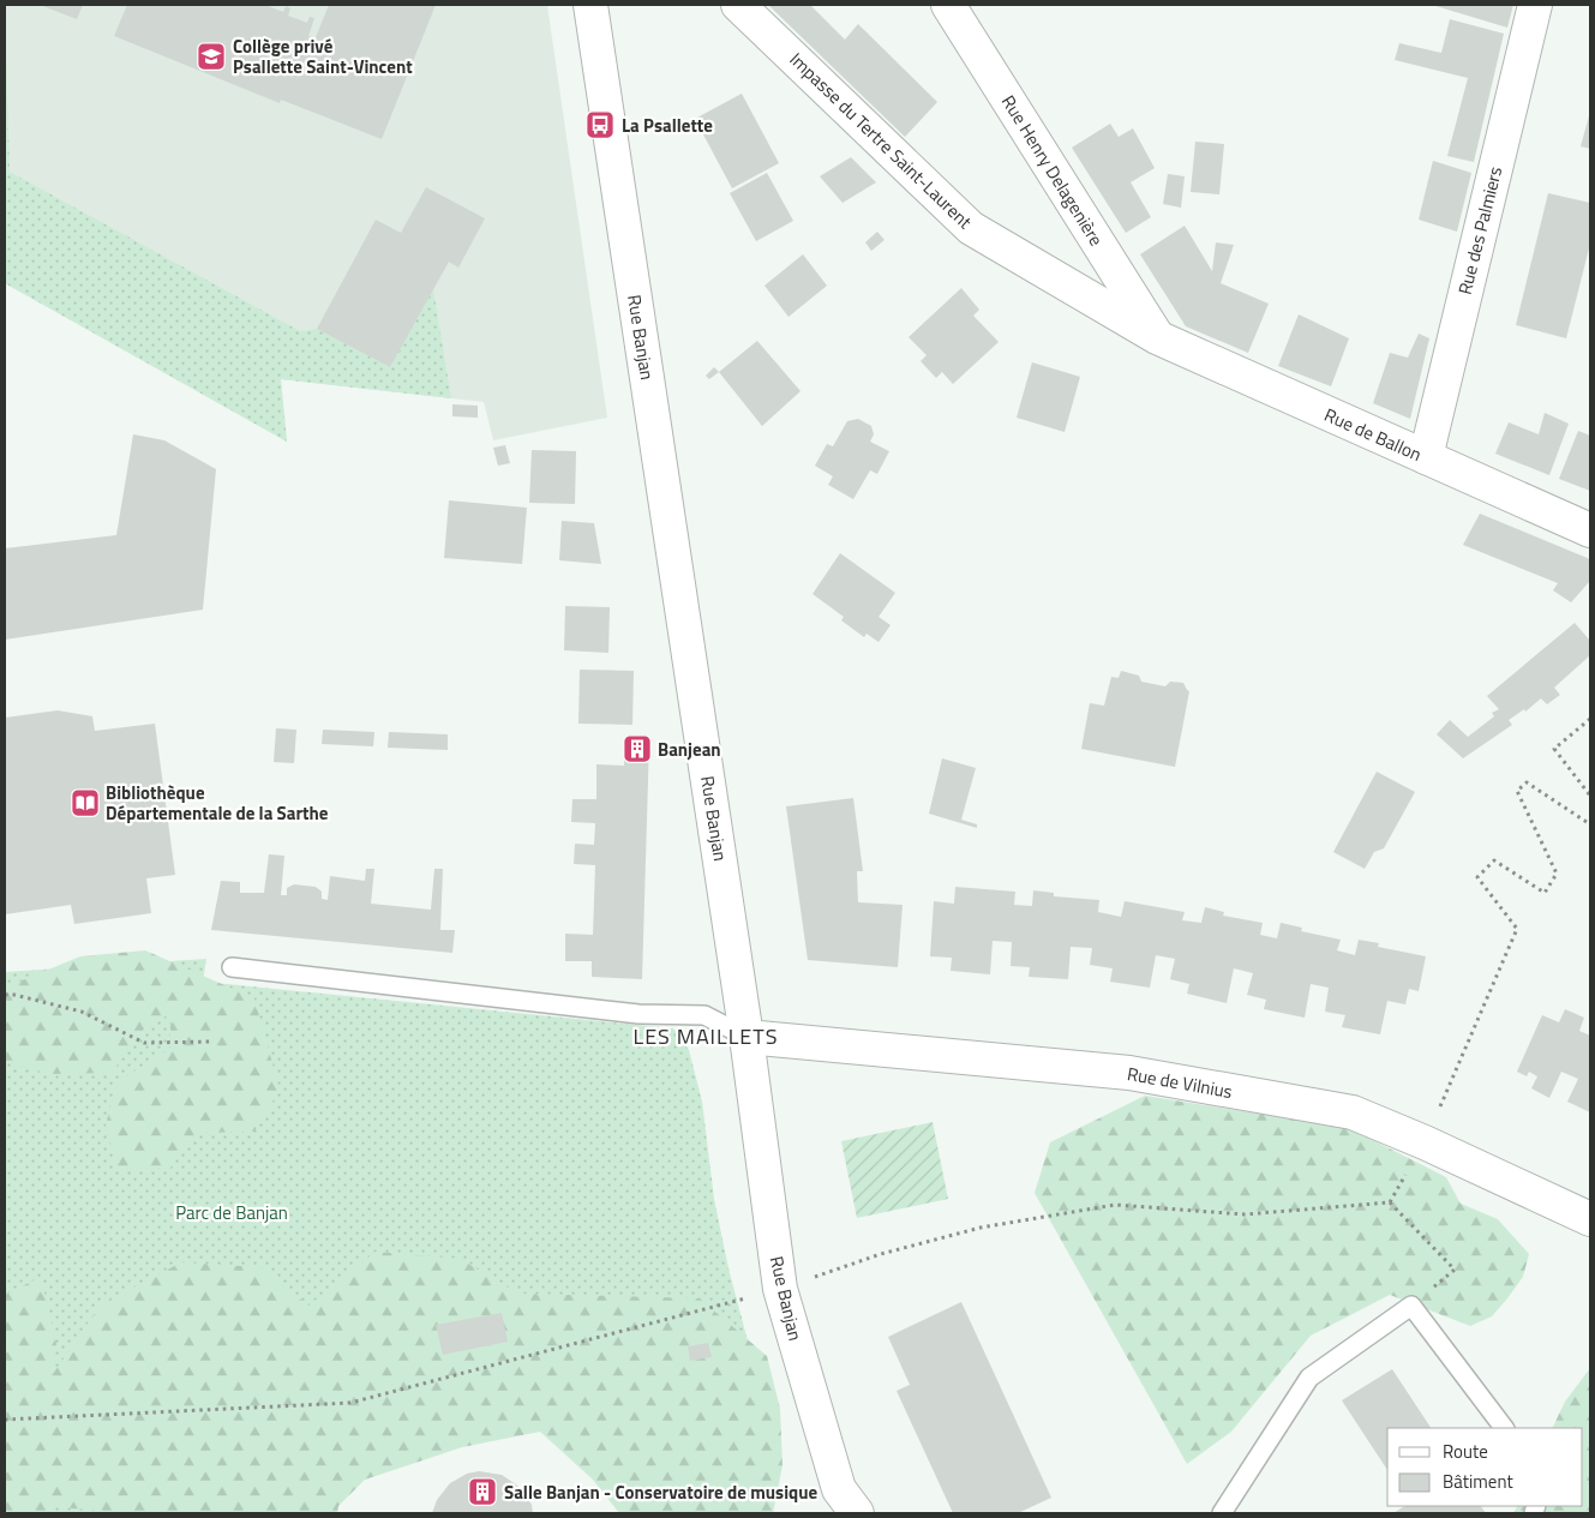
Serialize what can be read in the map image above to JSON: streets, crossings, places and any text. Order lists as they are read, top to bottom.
{
  "streets": {
    "street": [
      "Impasse du Tertre Saint-Laurent",
      "Rue Henry Delagenière",
      "Rue des Palmiers",
      "Rue Banjan",
      "Rue de Ballon",
      "Rue de Vilnius"
    ]
  },
  "crossings": [
    ["Impasse du Tertre Saint-Laurent", "Rue Henry Delagenière"],
    ["Impasse du Tertre Saint-Laurent", "Rue de Ballon"],
    ["Rue Henry Delagenière", "Rue de Ballon"],
    ["Rue des Palmiers", "Rue de Ballon"],
    ["Rue Banjan", "Rue de Vilnius"]
  ],
  "districts": ["LES MAILLETS"],
  "parks": ["Parc de Banjan"],
  "places": {
    "school or university": ["Collège privé Psallette Saint-Vincent"],
    "bus stop": ["La Psallette"],
    "building": ["Banjean", "Salle Banjan - Conservatoire de musique"],
    "library": ["Bibliothèque Départementale de la Sarthe"]
  },
  "legend": ["Route", "Bâtiment"]
}
